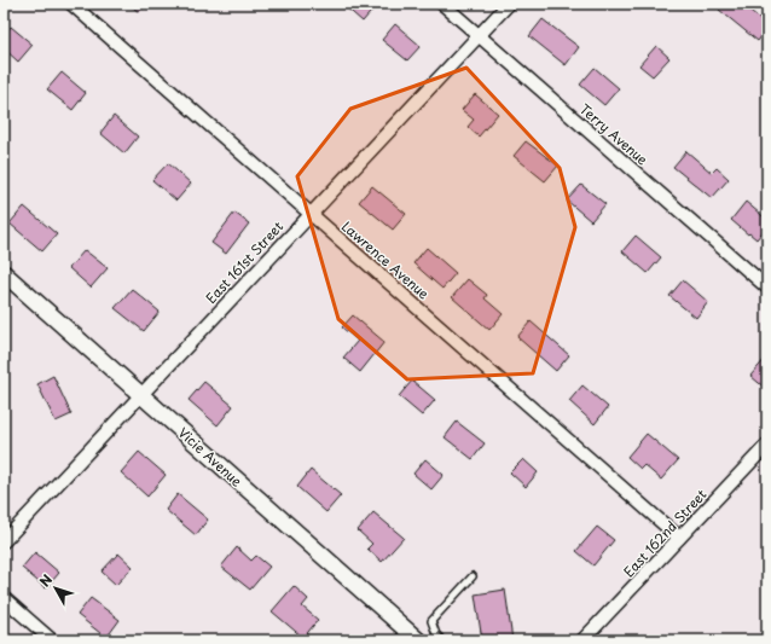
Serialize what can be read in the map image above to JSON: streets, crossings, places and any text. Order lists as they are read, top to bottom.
{
  "streets": {
    "street": [
      "Terry Avenue",
      "Lawrence Avenue",
      "East 161st Street",
      "Vicie Avenue",
      "East 162nd Street"
    ]
  },
  "crossings": [
    ["Terry Avenue", "East 161st Street"],
    ["Lawrence Avenue", "East 161st Street"],
    ["Lawrence Avenue", "East 162nd Street"],
    ["East 161st Street", "Vicie Avenue"]
  ],
  "north": "top left"
}
